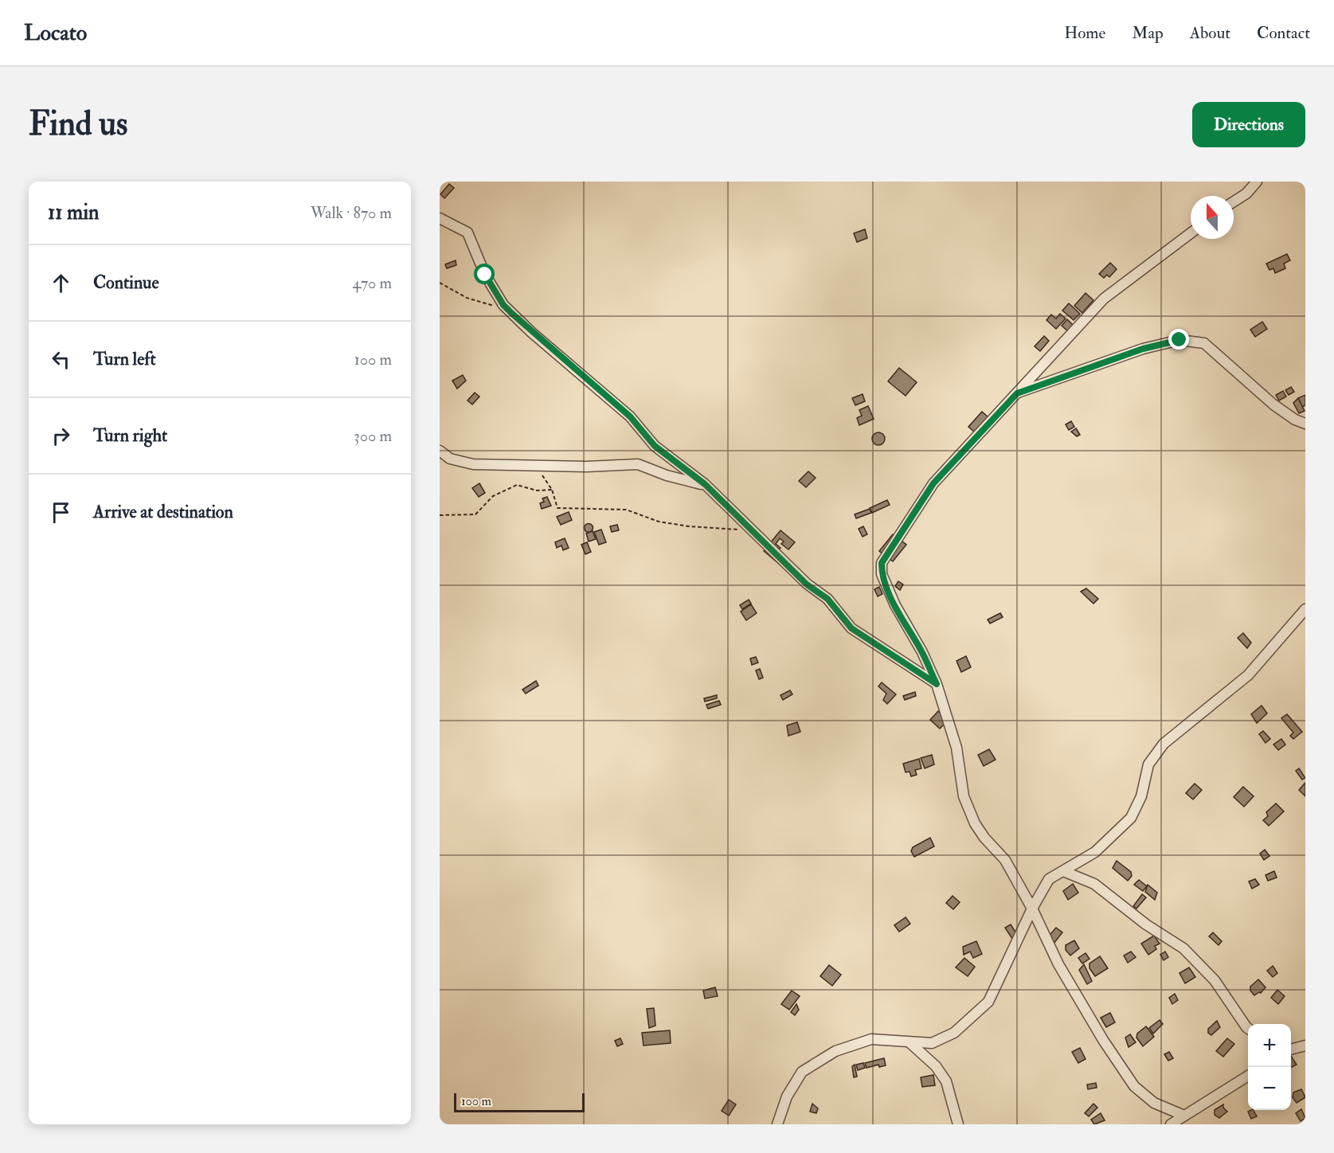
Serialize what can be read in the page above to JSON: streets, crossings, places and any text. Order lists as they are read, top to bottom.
{
  "scale_bar": "100 m",
  "north": "top",
  "page": {
    "header": "Locato",
    "nav": [
      "Home",
      "Map",
      "About",
      "Contact"
    ],
    "buttons": "Directions",
    "title": "Find us",
    "heading": ["11 min", "Walk · 870 m"],
    "list": [
      ["Continue", "470 m"],
      ["Turn left", "100 m"],
      ["Turn right", "300 m"],
      "Arrive at destination"
    ],
    "map_buttons": ["+", "−"],
    "scale": "100 m"
  }
}
